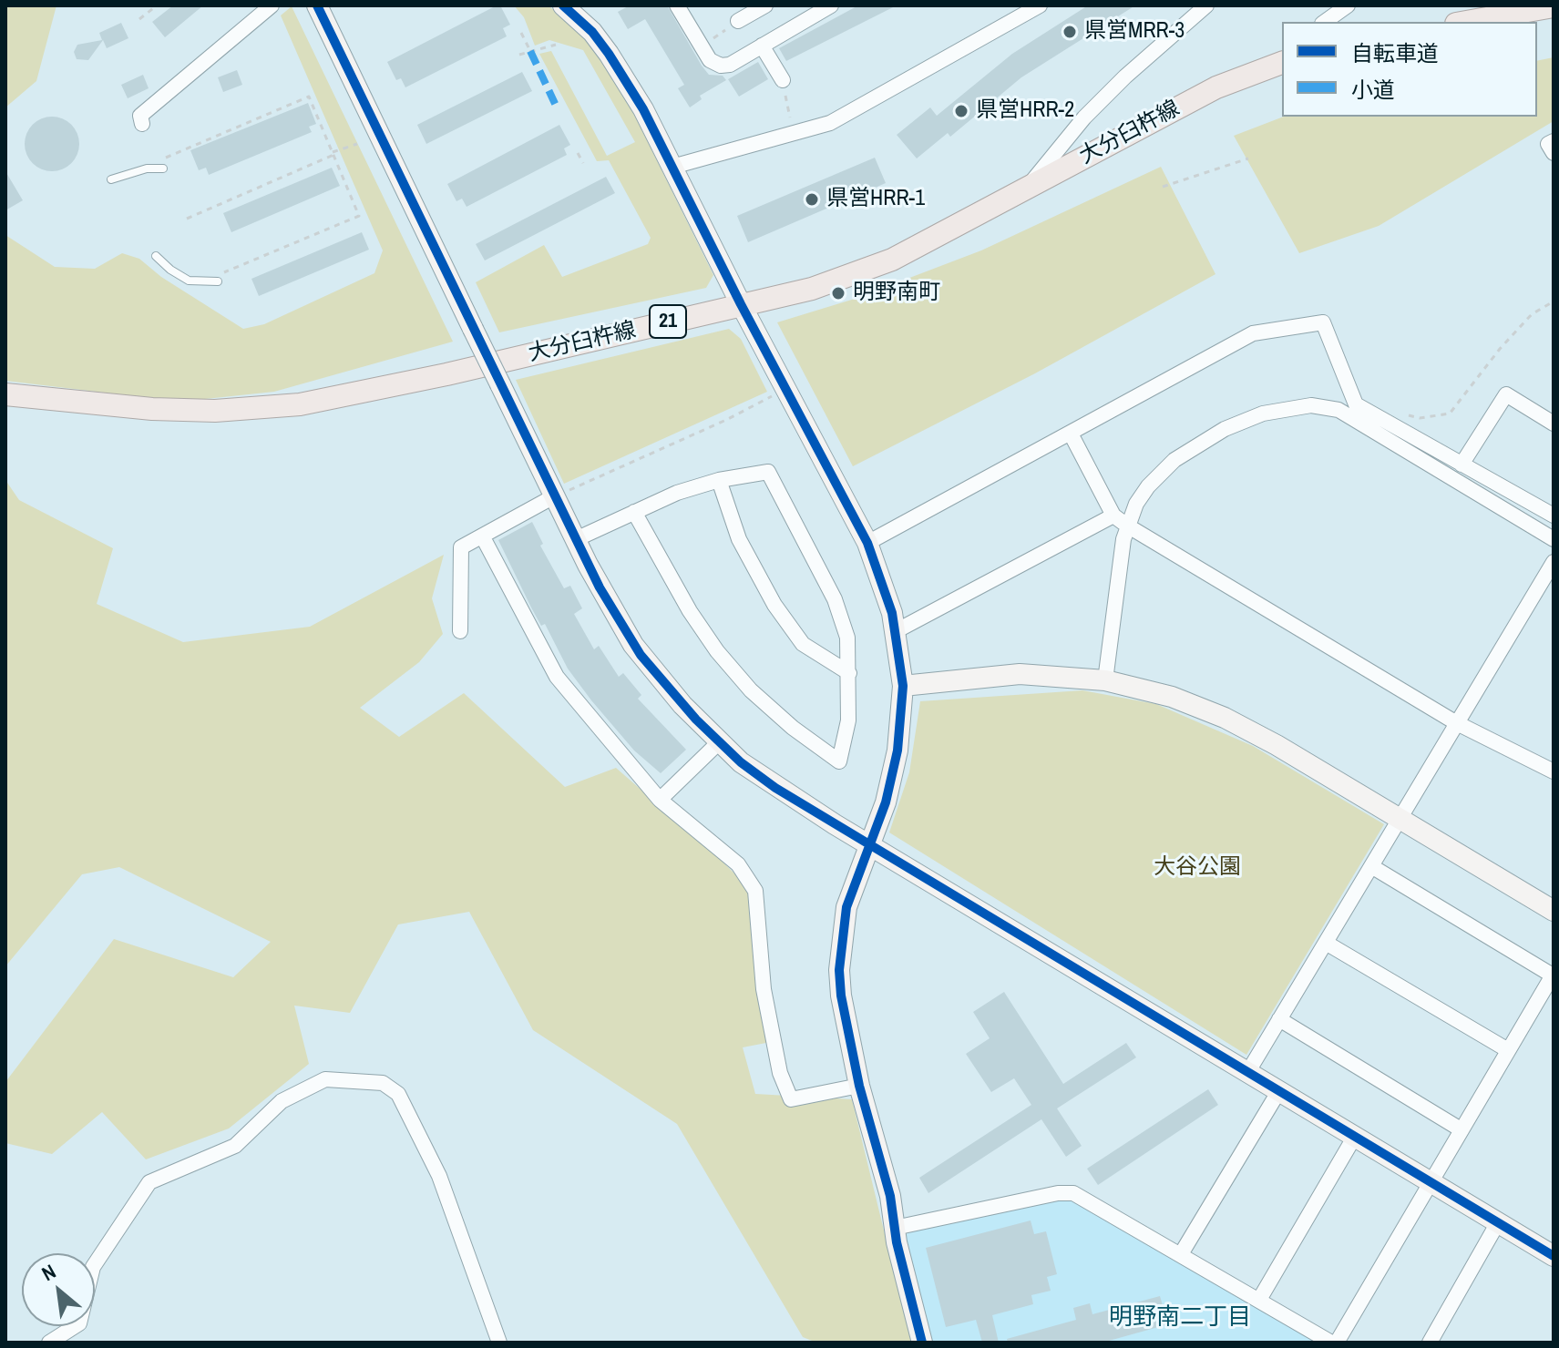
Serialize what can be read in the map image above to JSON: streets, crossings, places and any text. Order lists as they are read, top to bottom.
{
  "streets": {
    "main road": ["大分臼杵線", "21"]
  },
  "districts": ["明野南二丁目"],
  "parks": ["大谷公園"],
  "places": [
    "県営MRR-3",
    "県営HRR-2",
    "県営HRR-1",
    "明野南町"
  ],
  "legend": ["自転車道", "小道"],
  "north": "top left"
}
